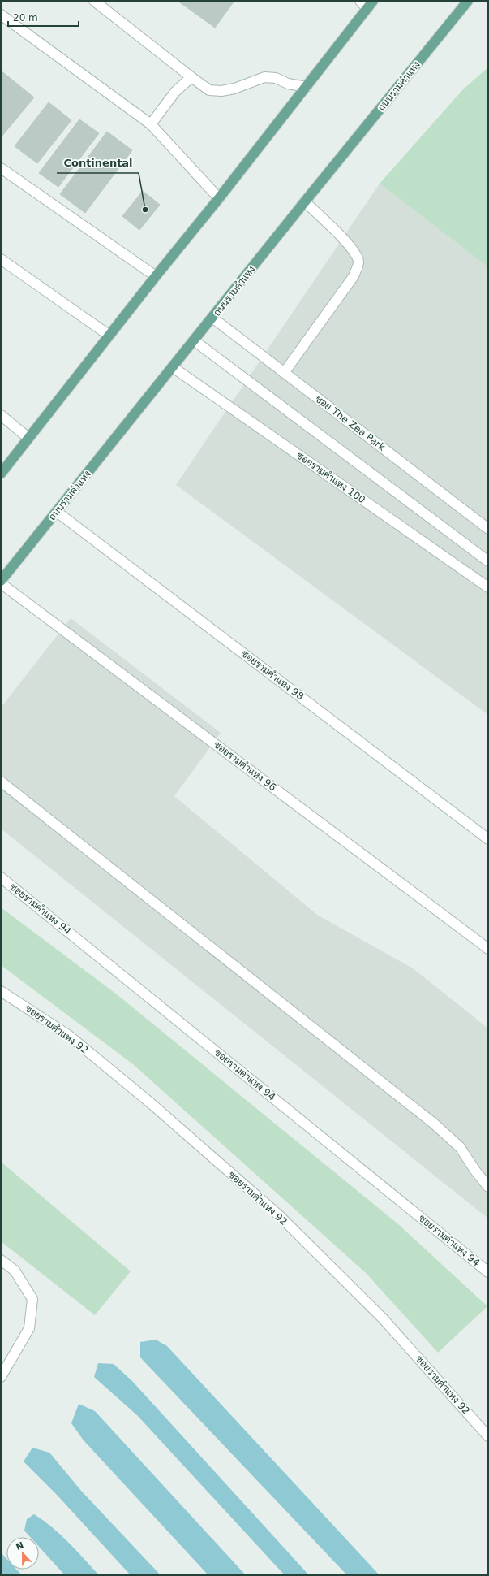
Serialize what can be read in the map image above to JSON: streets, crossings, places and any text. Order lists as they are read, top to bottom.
{
  "streets": {
    "main road": ["ถนนรามคำแหง"],
    "street": [
      "ซอย The Zea Park",
      "ซอยรามคำแหง 100",
      "ซอยรามคําแหง 98",
      "ซอยรามคําแหง 96",
      "ซอยรามคําแหง 94",
      "ซอยรามคําแหง 92"
    ]
  },
  "crossings": [
    ["ถนนรามคำแหง", "ซอย The Zea Park"],
    ["ถนนรามคำแหง", "ซอยรามคำแหง 100"],
    ["ถนนรามคำแหง", "ซอยรามคําแหง 98"],
    ["ถนนรามคำแหง", "ซอยรามคําแหง 96"]
  ],
  "places": ["Continental"],
  "scale_bar": "20 m",
  "north": "top"
}
